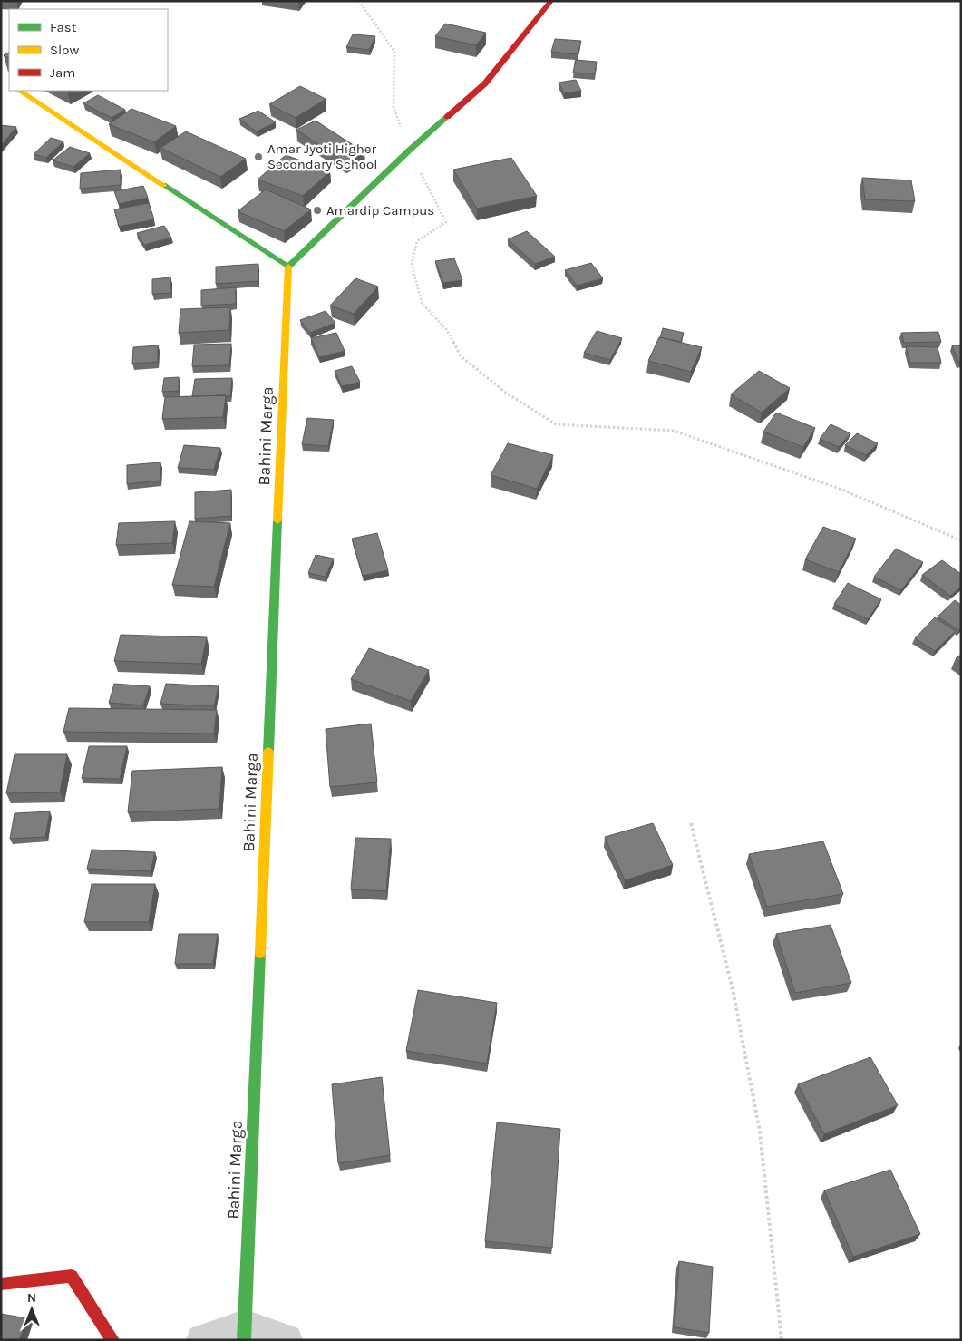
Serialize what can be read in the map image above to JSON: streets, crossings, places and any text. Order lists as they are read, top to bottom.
{
  "streets": {
    "street": ["Bahini Marga"]
  },
  "places": ["Amar Jyoti Higher Secondary School", "Amardip Campus"],
  "legend": ["Fast", "Slow", "Jam"],
  "north": "top"
}
